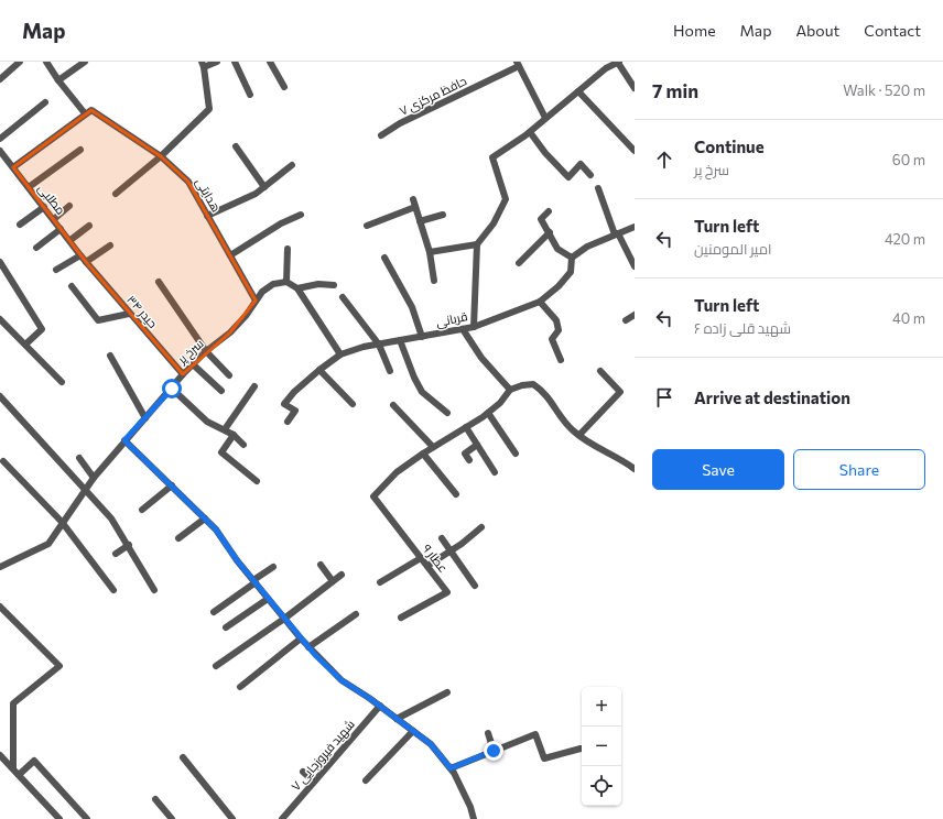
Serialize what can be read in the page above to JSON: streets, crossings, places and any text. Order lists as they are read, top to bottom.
{
  "streets": {
    "street": [
      "حافظ مرکزی ۷",
      "هدایتی",
      "مطلبی",
      "حیدر ۳۴",
      "قربانی",
      "سرخ پر",
      "عطار ۹",
      "شهید فیروزجایی ۷"
    ]
  },
  "crossings": [
    ["هدایتی", "سرخ پر"],
    ["مطلبی", "حیدر ۳۴"],
    ["حیدر ۳۴", "سرخ پر"]
  ],
  "page": {
    "header": "Map",
    "nav": [
      "Home",
      "Map",
      "About",
      "Contact"
    ],
    "heading": ["7 min", "Walk · 520 m"],
    "list": [
      ["Continue", "سرخ پر", "60 m"],
      ["Turn left", "امیر المومنین", "420 m"],
      ["Turn left", "شهید قلی زاده ۶", "40 m"],
      "Arrive at destination"
    ],
    "buttons": ["Save", "Share"],
    "map_buttons": ["+", "−"]
  }
}
